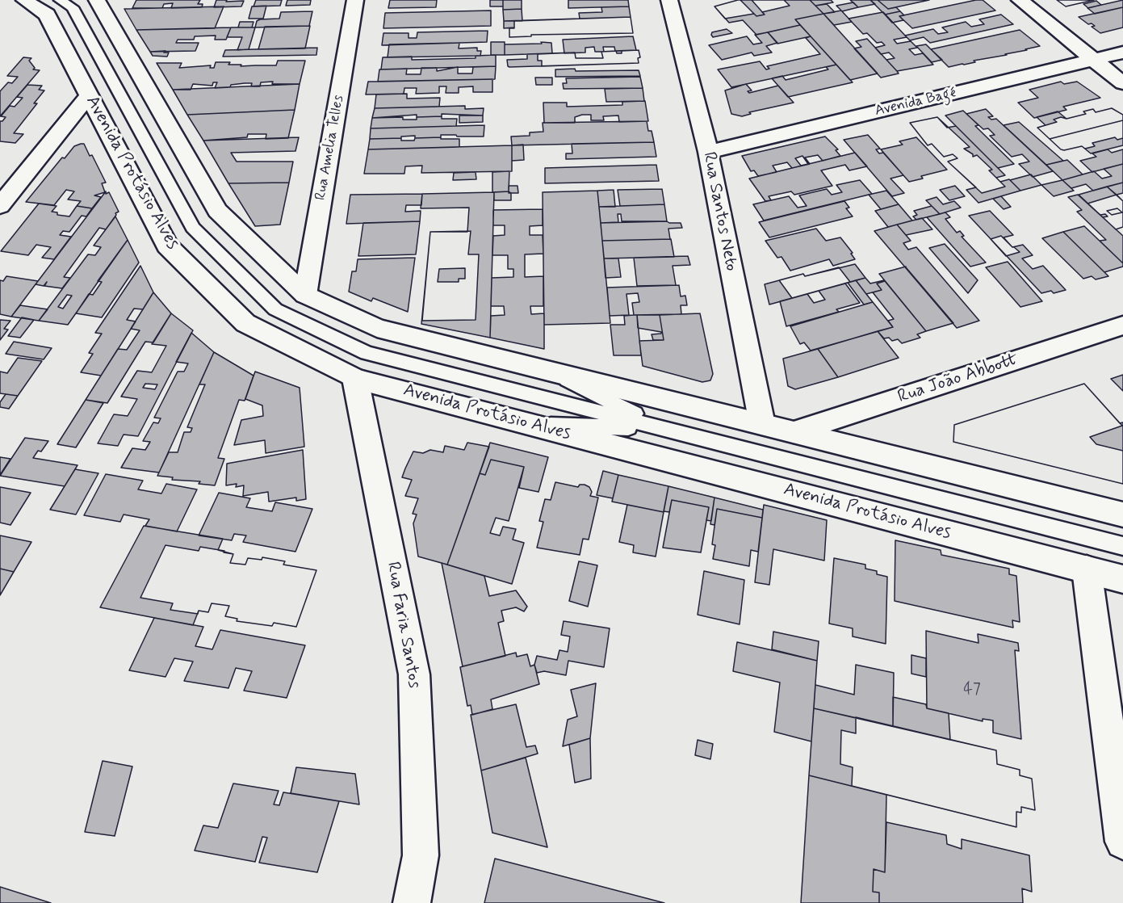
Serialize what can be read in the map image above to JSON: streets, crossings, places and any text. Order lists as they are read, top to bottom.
{
  "streets": {
    "street": [
      "Avenida Bagé",
      "Rua Amelia Telles",
      "Avenida Protásio Alves",
      "Rua Santos Neto",
      "Rua João Abbott",
      "Rua Faria Santos"
    ]
  },
  "crossings": [
    ["Avenida Bagé", "Rua Santos Neto"],
    ["Avenida Protásio Alves", "Rua Faria Santos"]
  ],
  "house_numbers": ["47"]
}
